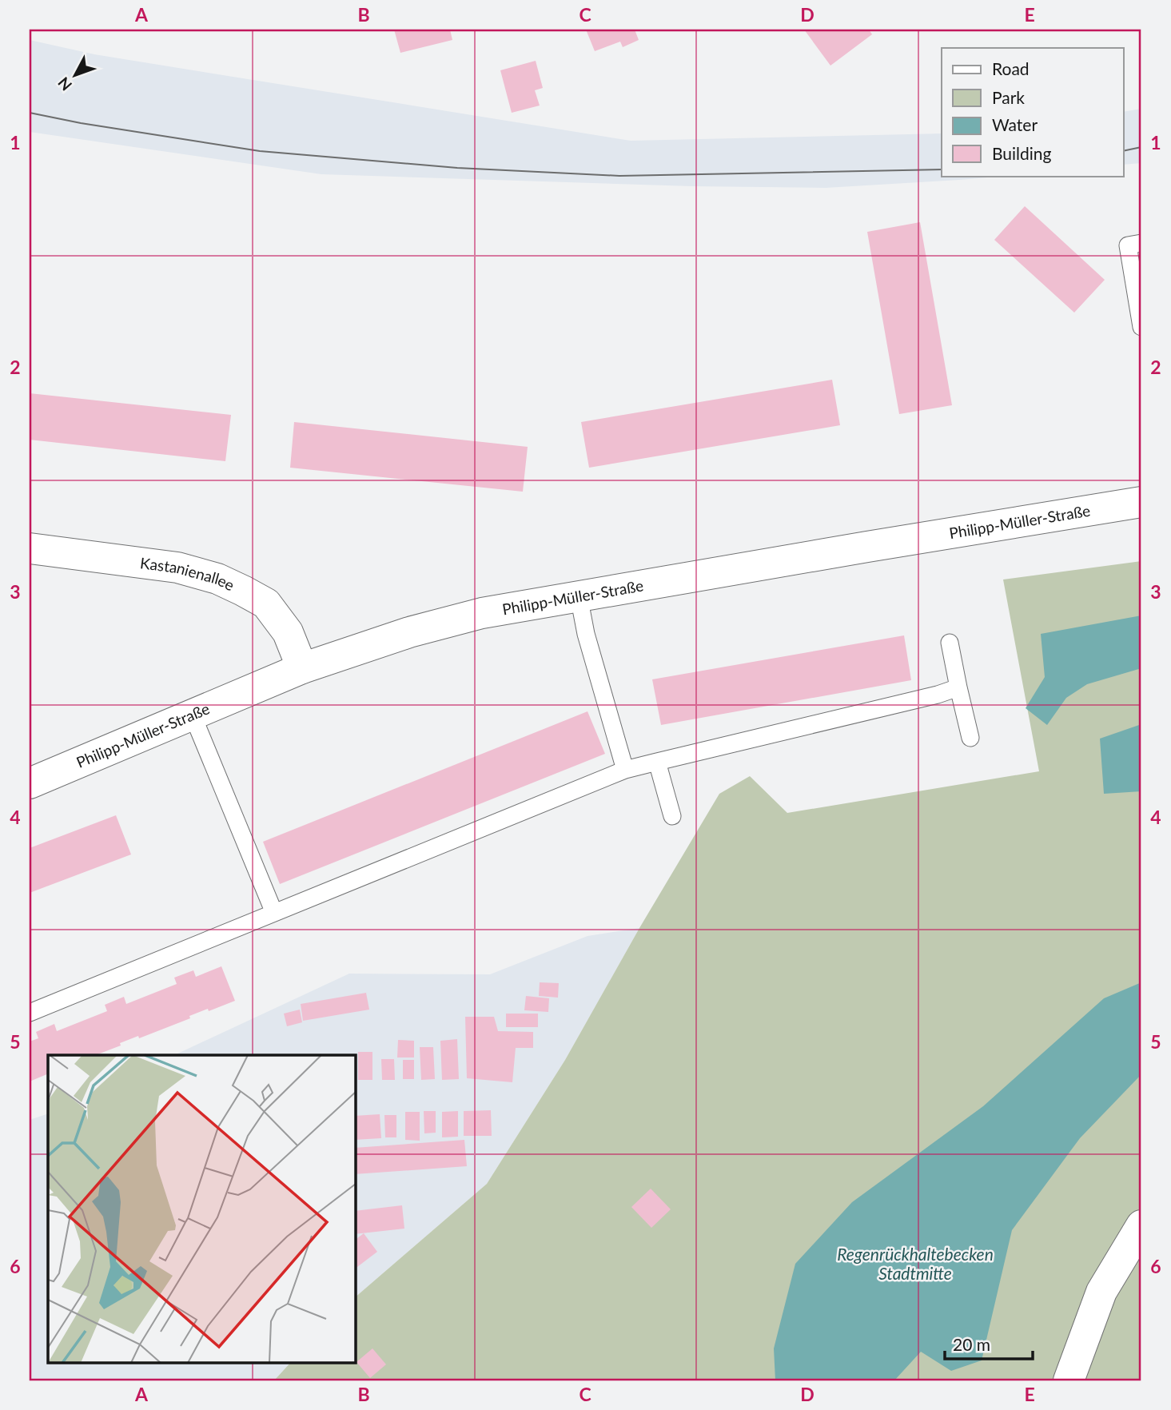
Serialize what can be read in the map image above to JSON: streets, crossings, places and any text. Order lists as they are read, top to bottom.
{
  "streets": {
    "main road": ["Philipp-Müller-Straße", "Kastanienallee"]
  },
  "crossings": [
    ["Philipp-Müller-Straße", "Kastanienallee"]
  ],
  "water": ["Regenrückhaltebecken Stadtmitte"],
  "legend": [
    "Road",
    "Park",
    "Water",
    "Building"
  ],
  "scale_bar": "20 m",
  "north": "bottom left",
  "grid": {
    "columns": [
      "A",
      "B",
      "C",
      "D",
      "E"
    ],
    "rows": [
      "1",
      "2",
      "3",
      "4",
      "5",
      "6"
    ]
  }
}
